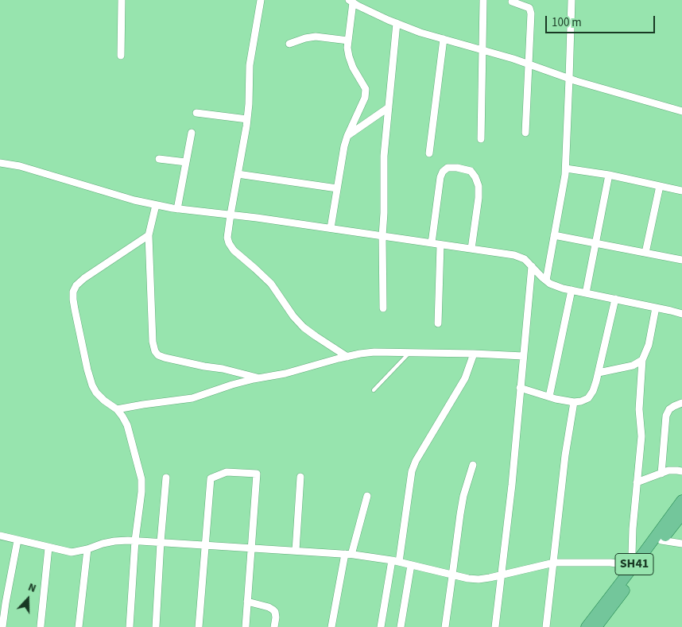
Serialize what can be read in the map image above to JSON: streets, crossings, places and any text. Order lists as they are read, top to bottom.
{
  "streets": {
    "main road": ["SH41"]
  },
  "scale_bar": "100 m",
  "north": "top"
}
